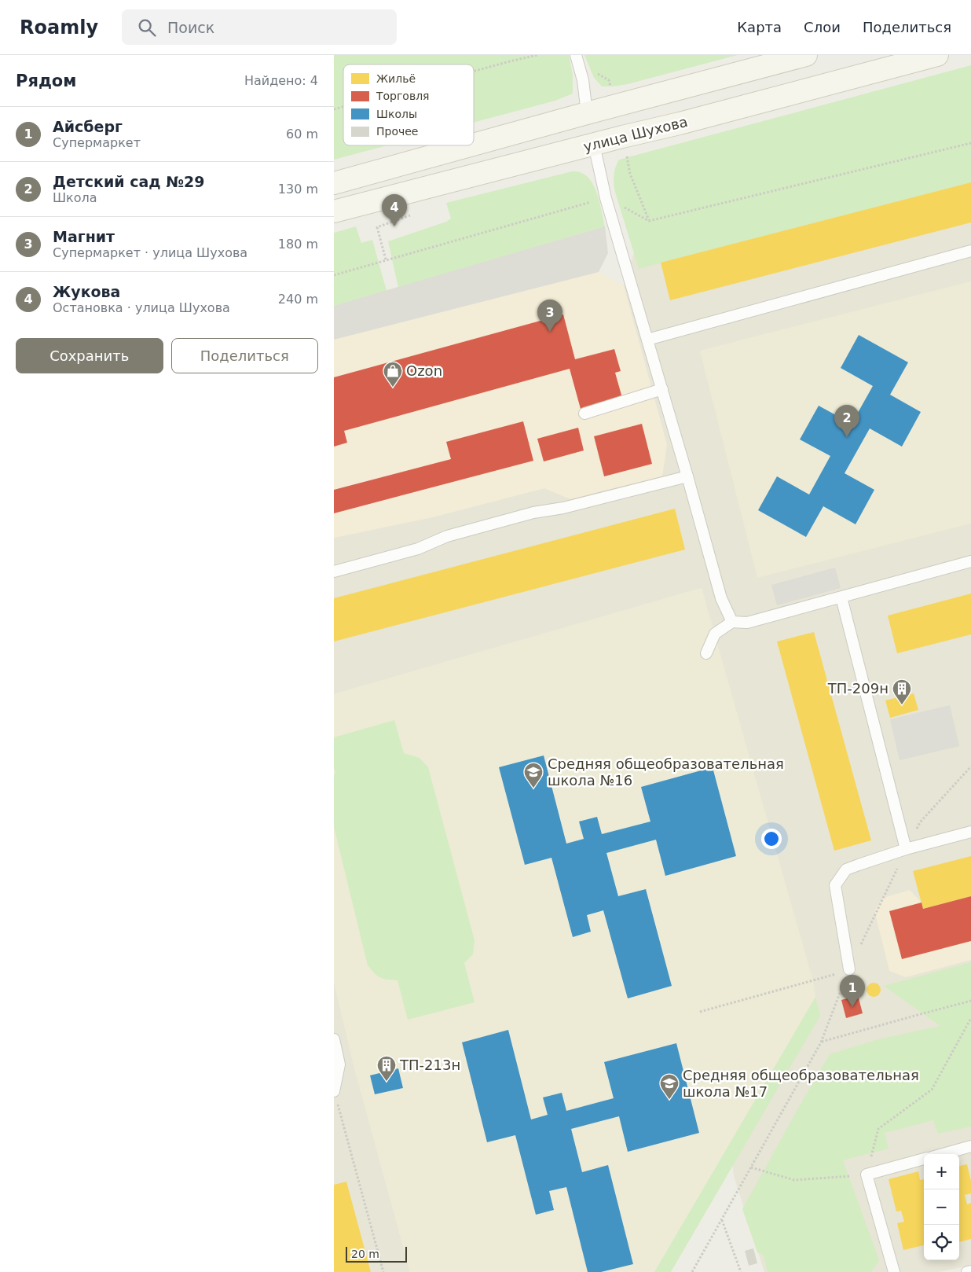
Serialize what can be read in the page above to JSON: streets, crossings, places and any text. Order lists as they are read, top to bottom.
{
  "streets": {
    "main road": ["улица Шухова"]
  },
  "places": {
    "shop": ["Ozon"],
    "building": ["ТП-209н", "ТП-213н"],
    "school or university": ["Средняя общеобразовательная школа №16", "Средняя общеобразовательная школа №17"]
  },
  "legend": [
    "Жильё",
    "Торговля",
    "Школы",
    "Прочее"
  ],
  "scale_bar": "20 m",
  "page": {
    "header": "Roamly",
    "search": "Поиск",
    "nav": ["Карта", "Слои", "Поделиться"],
    "heading": ["Рядом", "Найдено: 4"],
    "list": [
      {
        "mark": "1",
        "name": "Айсберг",
        "note": "Супермаркет",
        "value": "60 m"
      },
      {
        "mark": "2",
        "name": "Детский сад №29",
        "note": "Школа",
        "value": "130 m"
      },
      {
        "mark": "3",
        "name": "Магнит",
        "note": "Супермаркет · улица Шухова",
        "value": "180 m"
      },
      {
        "mark": "4",
        "name": "Жукова",
        "note": "Остановка · улица Шухова",
        "value": "240 m"
      }
    ],
    "pins": [
      "4",
      "3",
      "2",
      "1"
    ],
    "buttons": ["Сохранить", "Поделиться"],
    "map_buttons": ["+", "−"],
    "scale": "20 m"
  }
}
